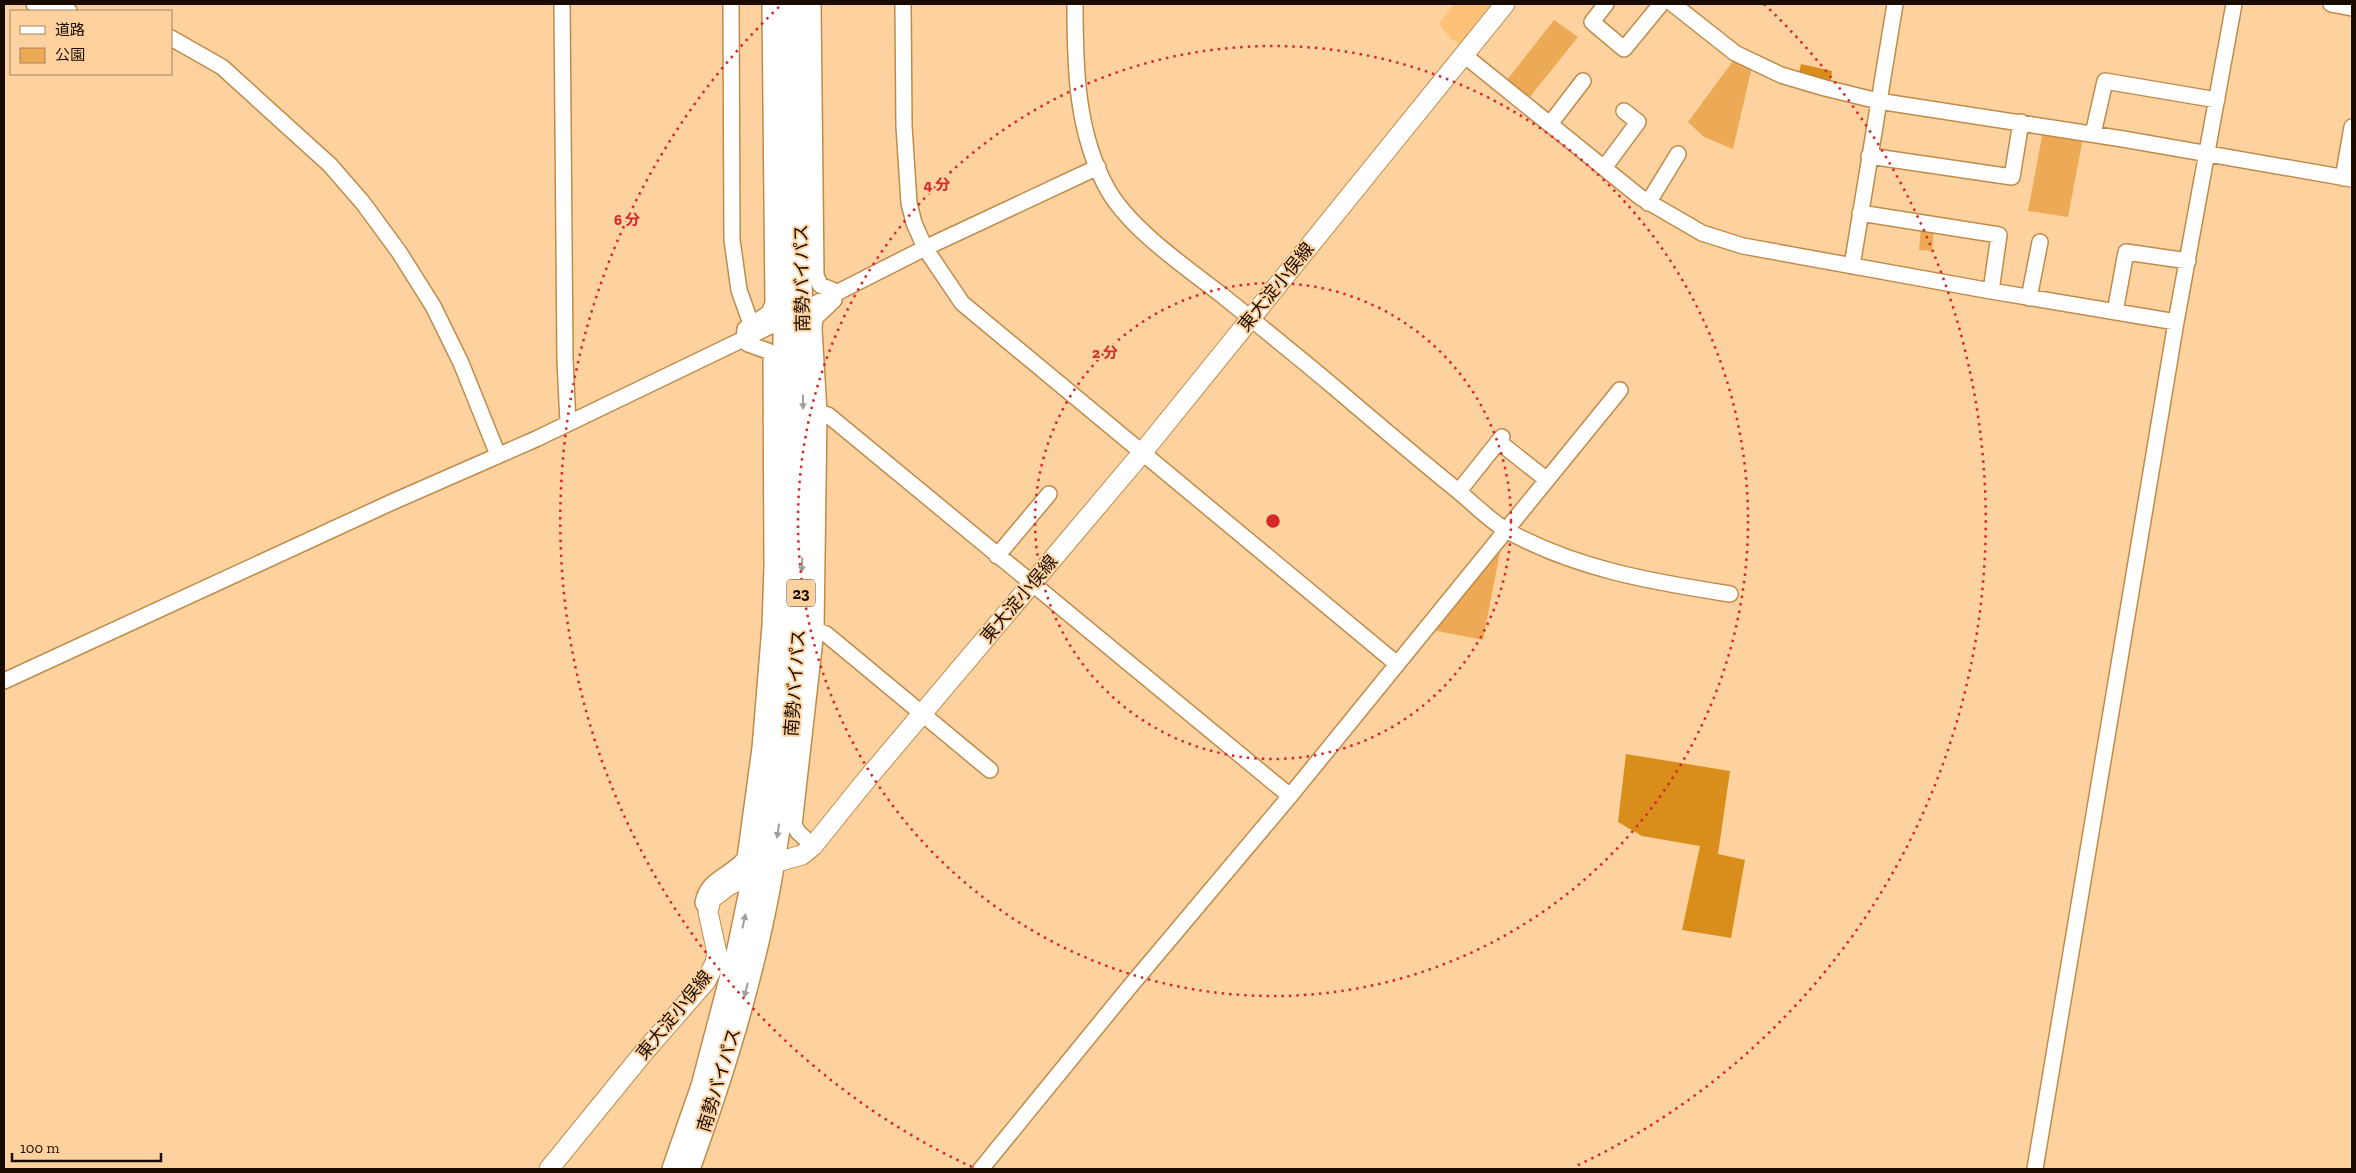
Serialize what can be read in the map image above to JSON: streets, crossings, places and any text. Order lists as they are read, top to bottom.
{
  "streets": {
    "highway": ["南勢バイパス", "23"],
    "main road": ["東大淀小俣線"]
  },
  "crossings": [
    ["南勢バイパス", "東大淀小俣線"]
  ],
  "legend": ["道路", "公園"],
  "scale_bar": "100 m",
  "rings": ["4 分", "6 分", "2 分"]
}
